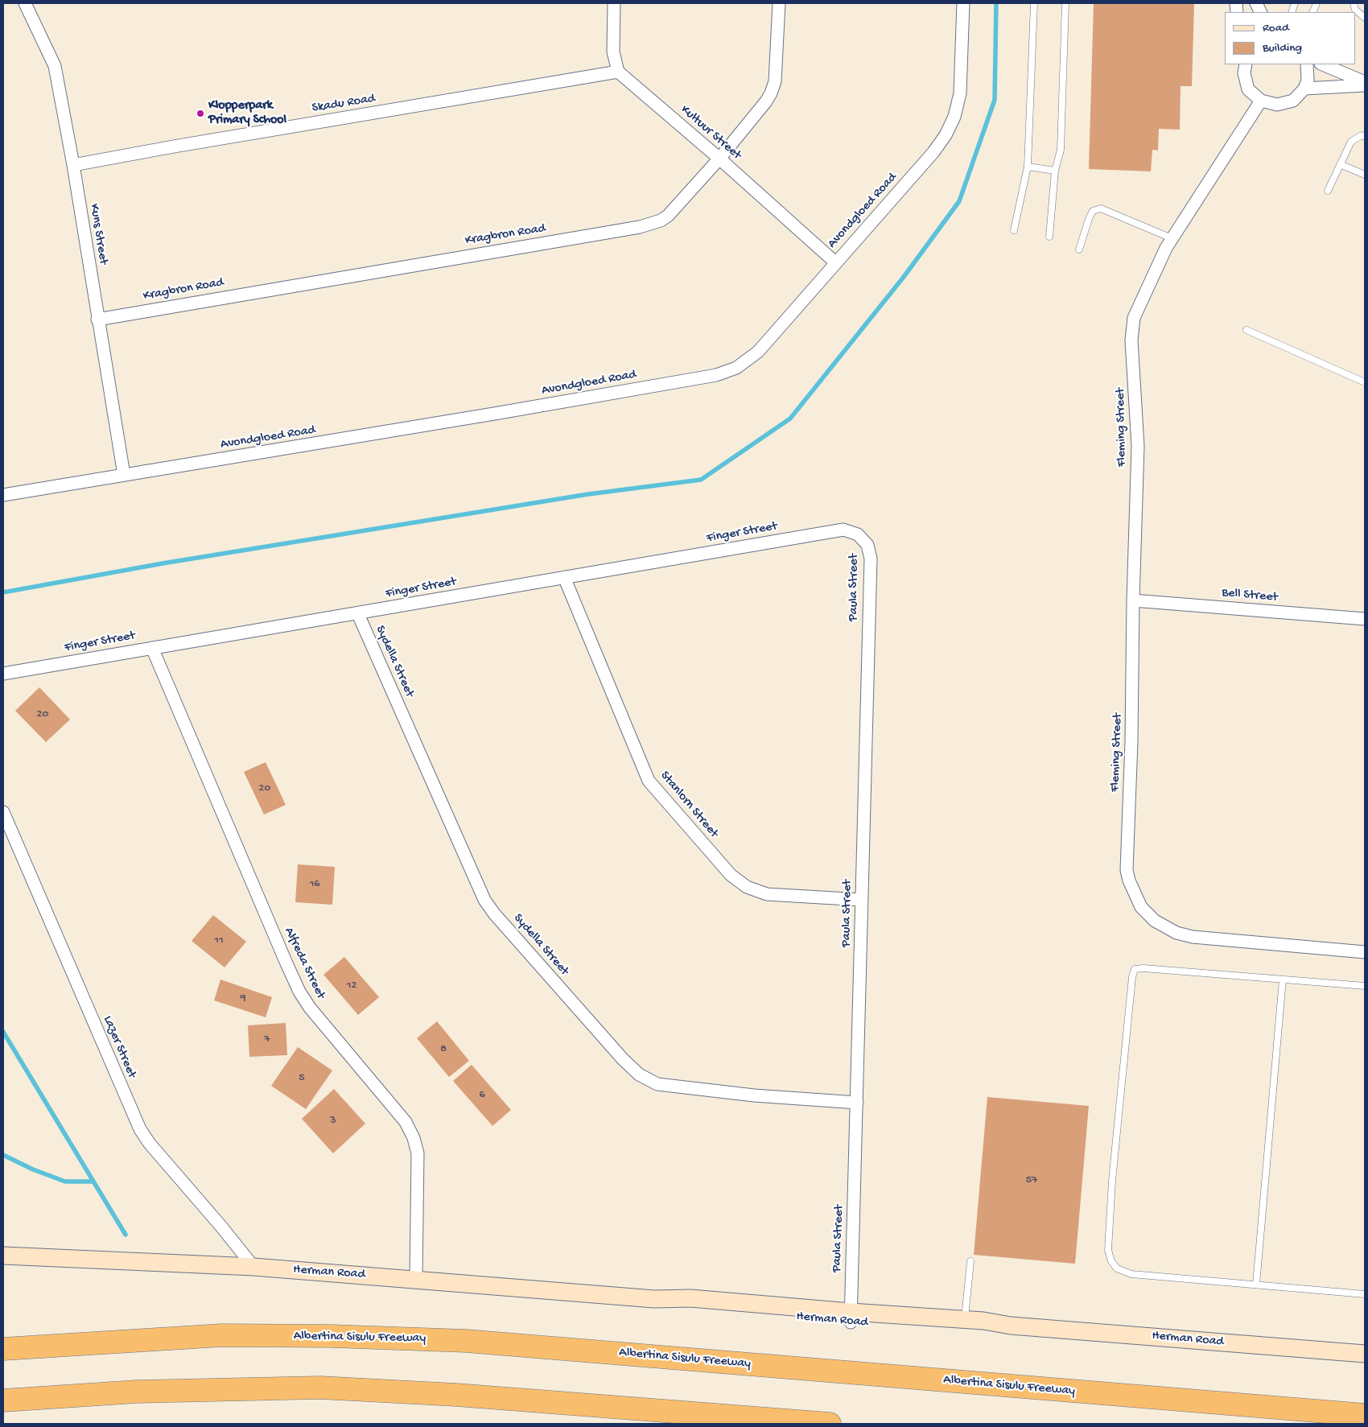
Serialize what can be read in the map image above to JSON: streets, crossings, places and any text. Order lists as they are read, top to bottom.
{
  "streets": {
    "highway": ["Albertina Sisulu Freeway"],
    "main road": ["Herman Road"],
    "street": [
      "Skadu Road",
      "Kultuur Street",
      "Avondgloed Road",
      "Kuns Street",
      "Kragbron Road",
      "Fleming Street",
      "Finger Street",
      "Paula Street",
      "Bell Street",
      "Sydella Street",
      "Stanlorn Street",
      "Alfreda Street",
      "Lazer Street"
    ]
  },
  "crossings": [
    ["Skadu Road", "Kultuur Street"],
    ["Skadu Road", "Kuns Street"],
    ["Kultuur Street", "Avondgloed Road"],
    ["Kultuur Street", "Kragbron Road"],
    ["Avondgloed Road", "Kuns Street"],
    ["Kuns Street", "Kragbron Road"],
    ["Fleming Street", "Bell Street"],
    ["Finger Street", "Paula Street"],
    ["Finger Street", "Sydella Street"],
    ["Finger Street", "Stanlorn Street"],
    ["Finger Street", "Alfreda Street"],
    ["Paula Street", "Sydella Street"],
    ["Paula Street", "Stanlorn Street"],
    ["Paula Street", "Herman Road"],
    ["Alfreda Street", "Herman Road"],
    ["Lazer Street", "Herman Road"]
  ],
  "places": ["Klopperpark Primary School"],
  "house_numbers": [
    "20",
    "20",
    "16",
    "11",
    "12",
    "9",
    "7",
    "8",
    "5",
    "6",
    "3",
    "57"
  ],
  "legend": ["Road", "Building"]
}
